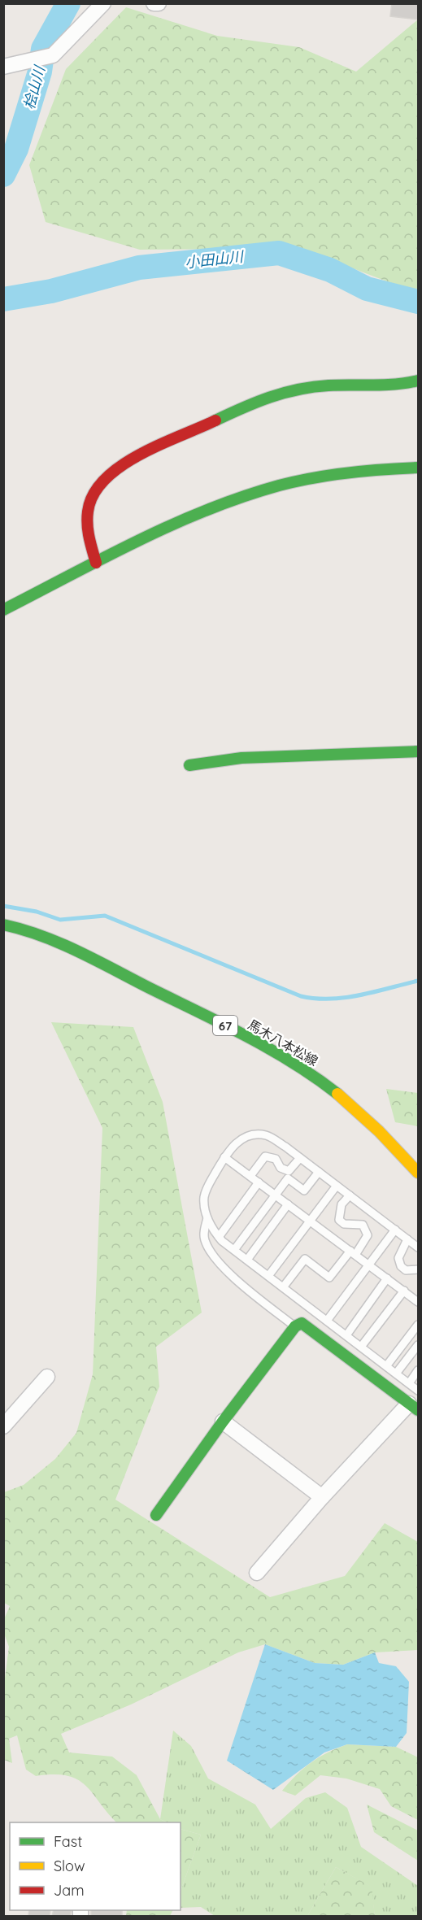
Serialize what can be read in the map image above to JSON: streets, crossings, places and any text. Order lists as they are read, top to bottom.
{
  "streets": {
    "street": ["67", "馬木八本松線"]
  },
  "water": ["桧山川", "小田山川"],
  "legend": ["Fast", "Slow", "Jam"]
}
